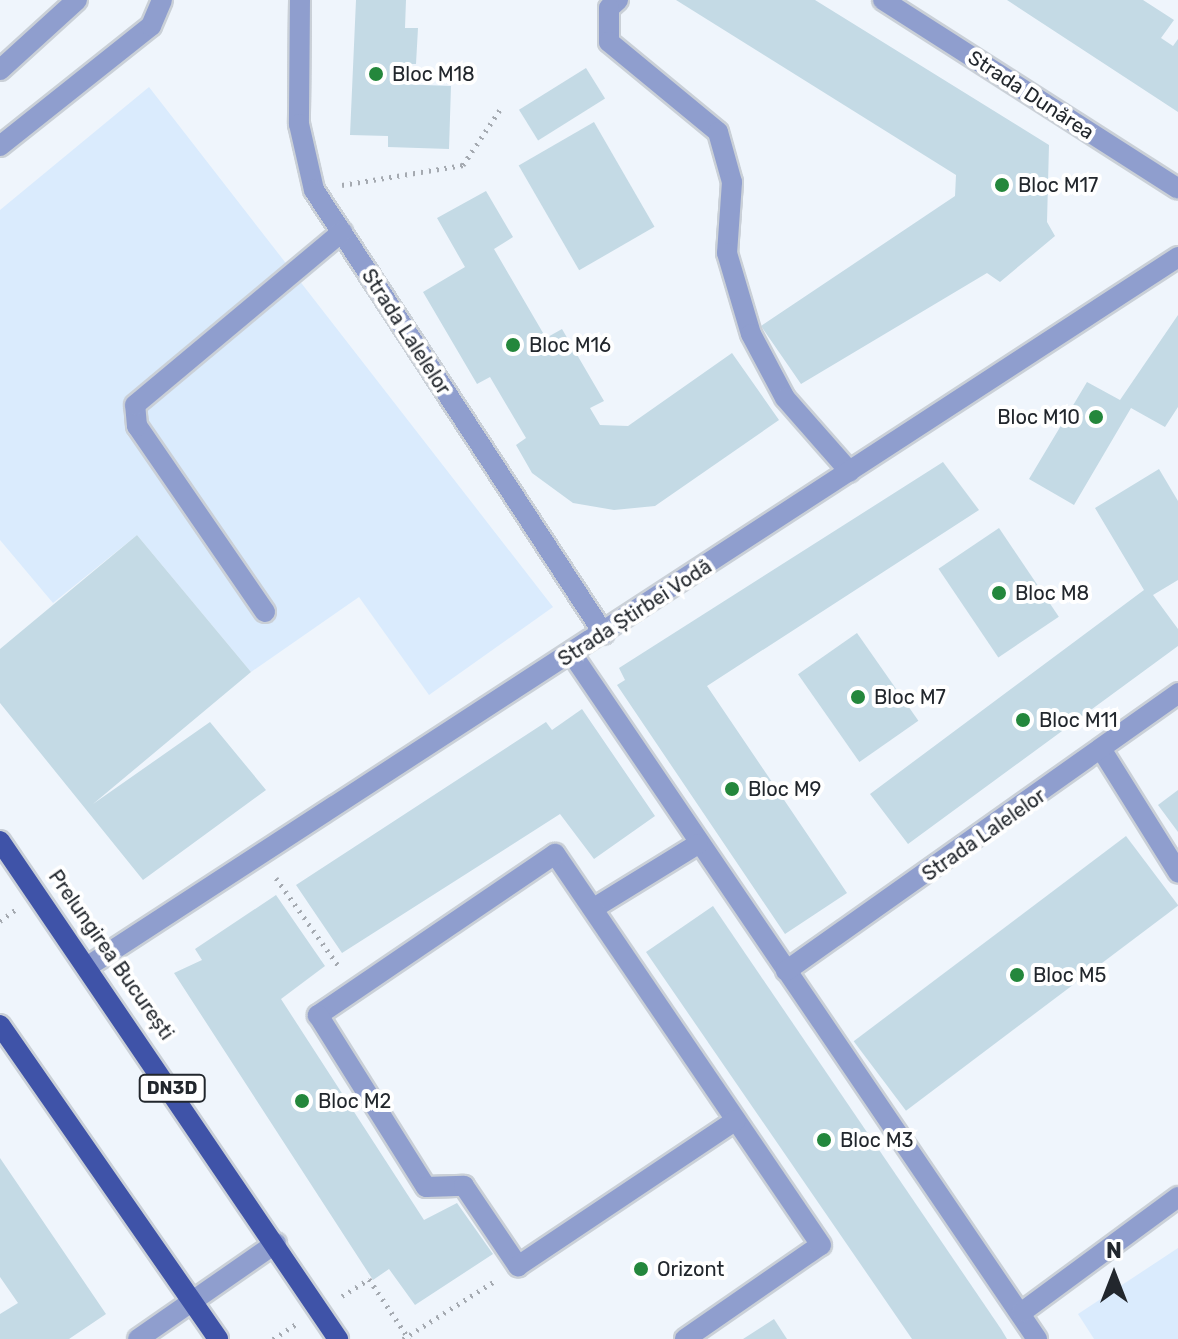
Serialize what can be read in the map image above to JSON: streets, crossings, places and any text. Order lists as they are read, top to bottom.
{
  "streets": {
    "main road": ["Prelungirea București", "DN3D"],
    "street": ["Strada Dunărea", "Strada Lalelelor", "Strada Știrbei Vodă"]
  },
  "crossings": [
    ["Strada Lalelelor", "Strada Știrbei Vodă"],
    ["Strada Știrbei Vodă", "Prelungirea București"]
  ],
  "places": [
    "Bloc M18",
    "Bloc M17",
    "Bloc M16",
    "Bloc M10",
    "Bloc M8",
    "Bloc M7",
    "Bloc M11",
    "Bloc M9",
    "Bloc M5",
    "Bloc M2",
    "Bloc M3",
    "Orizont"
  ],
  "north": "top"
}
